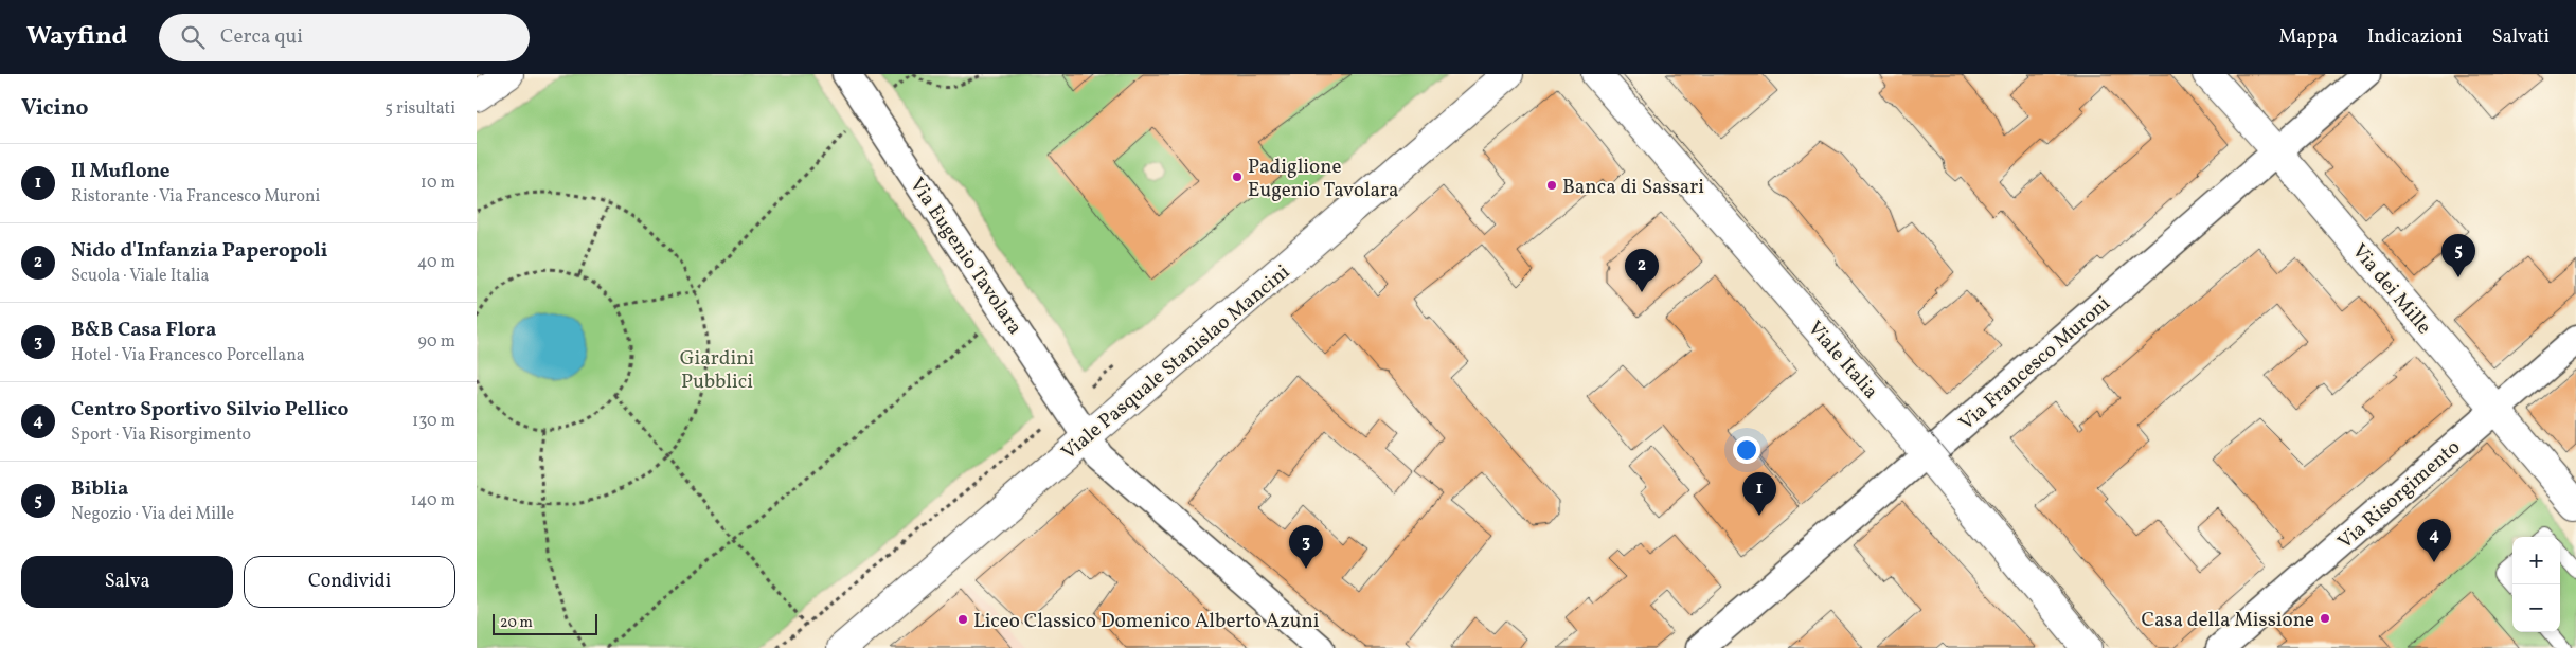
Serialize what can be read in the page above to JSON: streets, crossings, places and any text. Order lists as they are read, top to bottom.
{
  "streets": {
    "street": [
      "Via Eugenio Tavolara",
      "Via dei Mille",
      "Viale Italia",
      "Viale Pasquale Stanislao Mancini",
      "Via Francesco Muroni",
      "Via Risorgimento"
    ]
  },
  "crossings": [
    ["Via Eugenio Tavolara", "Viale Pasquale Stanislao Mancini"],
    ["Via dei Mille", "Via Francesco Muroni"],
    ["Via dei Mille", "Via Risorgimento"],
    ["Viale Italia", "Via Francesco Muroni"]
  ],
  "parks": ["Giardini Pubblici"],
  "places": [
    "Padiglione Eugenio Tavolara",
    "Banca di Sassari",
    "Casa della Missione",
    "Liceo Classico Domenico Alberto Azuni"
  ],
  "scale_bar": "20 m",
  "page": {
    "header": "Wayfind",
    "search": "Cerca qui",
    "nav": ["Mappa", "Indicazioni", "Salvati"],
    "heading": ["Vicino", "5 risultati"],
    "list": [
      {
        "mark": "1",
        "name": "Il Muflone",
        "note": "Ristorante · Via Francesco Muroni",
        "value": "10 m"
      },
      {
        "mark": "2",
        "name": "Nido d'Infanzia Paperopoli",
        "note": "Scuola · Viale Italia",
        "value": "40 m"
      },
      {
        "mark": "3",
        "name": "B&B Casa Flora",
        "note": "Hotel · Via Francesco Porcellana",
        "value": "90 m"
      },
      {
        "mark": "4",
        "name": "Centro Sportivo Silvio Pellico",
        "note": "Sport · Via Risorgimento",
        "value": "130 m"
      },
      {
        "mark": "5",
        "name": "Biblia",
        "note": "Negozio · Via dei Mille",
        "value": "140 m"
      }
    ],
    "pins": [
      "5",
      "2",
      "1",
      "4",
      "3"
    ],
    "map_buttons": ["+", "−"],
    "buttons": ["Salva", "Condividi"],
    "scale": "20 m"
  }
}
